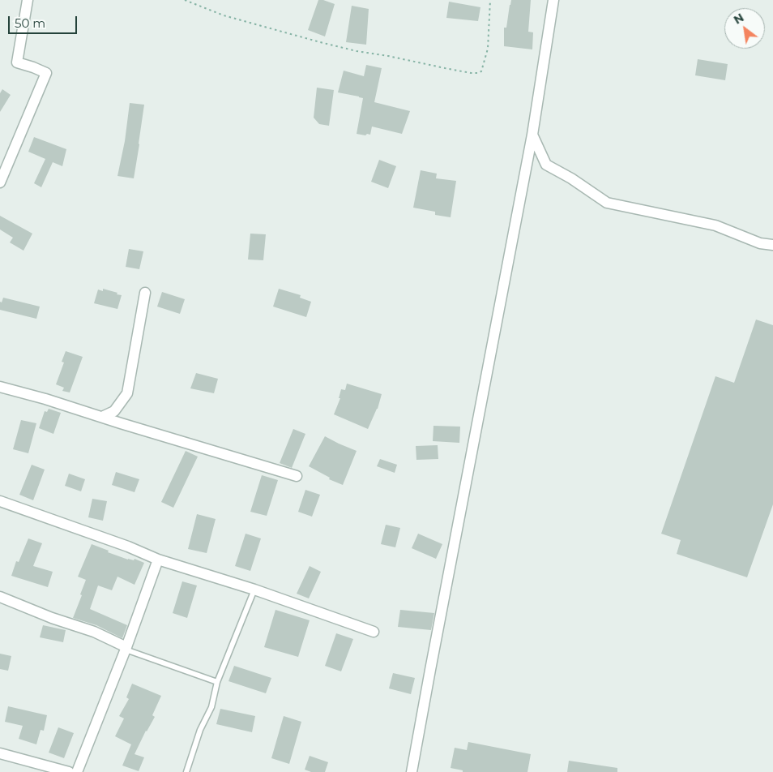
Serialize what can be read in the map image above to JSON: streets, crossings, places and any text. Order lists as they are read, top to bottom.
{
  "scale_bar": "50 m",
  "north": "top left"
}
